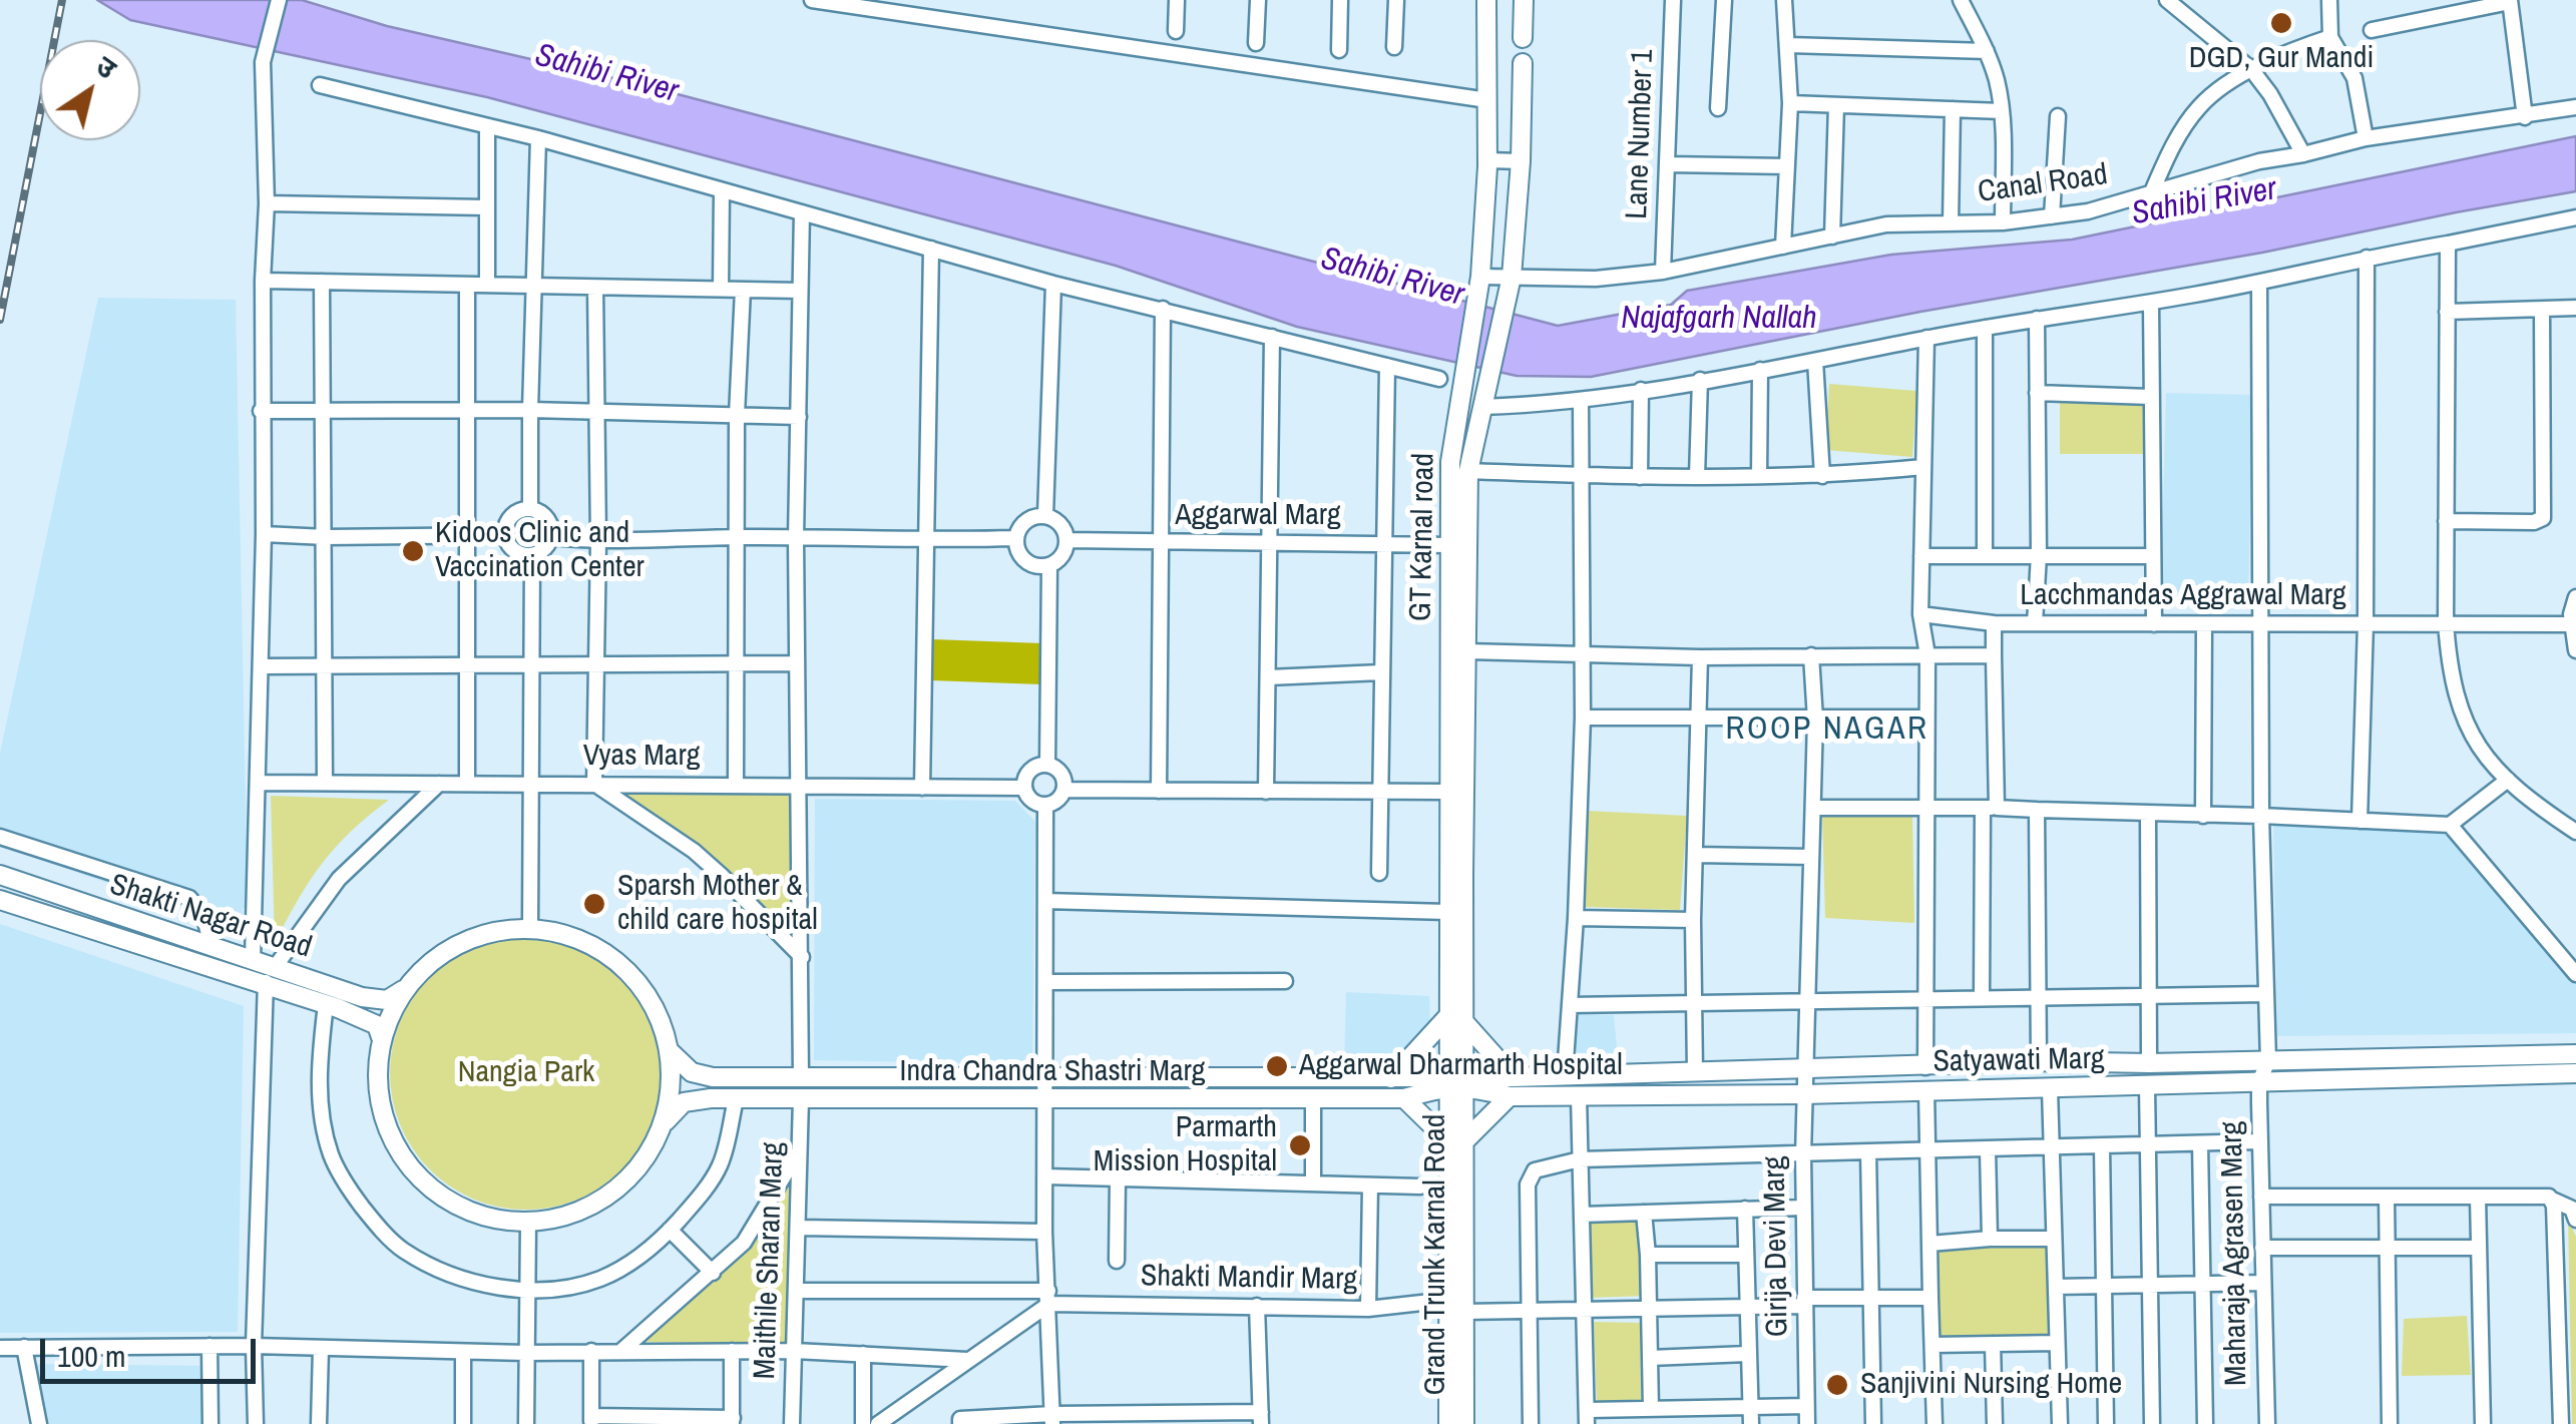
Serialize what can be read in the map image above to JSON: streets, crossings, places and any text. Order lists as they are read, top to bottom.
{
  "streets": {
    "street": [
      "Lane Number 1",
      "Canal Road",
      "Aggarwal Marg",
      "GT Karnal road",
      "Lacchmandas Aggrawal Marg",
      "Vyas Marg",
      "Shakti Nagar Road",
      "Satyawati Marg",
      "Indra Chandra Shastri Marg",
      "Girija Devi Marg",
      "Maharaja Agrasen Marg",
      "Grand Trunk Karnal Road",
      "Maithile Sharan Marg",
      "Shakti Mandir Marg"
    ]
  },
  "crossings": [
    ["Lane Number 1", "Canal Road"],
    ["Canal Road", "GT Karnal road"],
    ["Aggarwal Marg", "GT Karnal road"],
    ["GT Karnal road", "Satyawati Marg"],
    ["GT Karnal road", "Indra Chandra Shastri Marg"],
    ["GT Karnal road", "Grand Trunk Karnal Road"],
    ["Shakti Nagar Road", "Indra Chandra Shastri Marg"],
    ["Satyawati Marg", "Indra Chandra Shastri Marg"],
    ["Satyawati Marg", "Girija Devi Marg"],
    ["Satyawati Marg", "Maharaja Agrasen Marg"],
    ["Satyawati Marg", "Grand Trunk Karnal Road"],
    ["Indra Chandra Shastri Marg", "Grand Trunk Karnal Road"],
    ["Indra Chandra Shastri Marg", "Maithile Sharan Marg"],
    ["Grand Trunk Karnal Road", "Shakti Mandir Marg"],
    ["Maithile Sharan Marg", "Shakti Mandir Marg"]
  ],
  "districts": ["ROOP NAGAR"],
  "water": ["Sahibi River", "Najafgarh Nallah"],
  "parks": ["Nangia Park"],
  "places": [
    "DGD, Gur Mandi",
    "Kidoos Clinic and Vaccination Center",
    "Sparsh Mother & child care hospital",
    "Aggarwal Dharmarth Hospital",
    "Parmarth Mission Hospital",
    "Sanjivini Nursing Home"
  ],
  "scale_bar": "100 m",
  "north": "top right"
}
